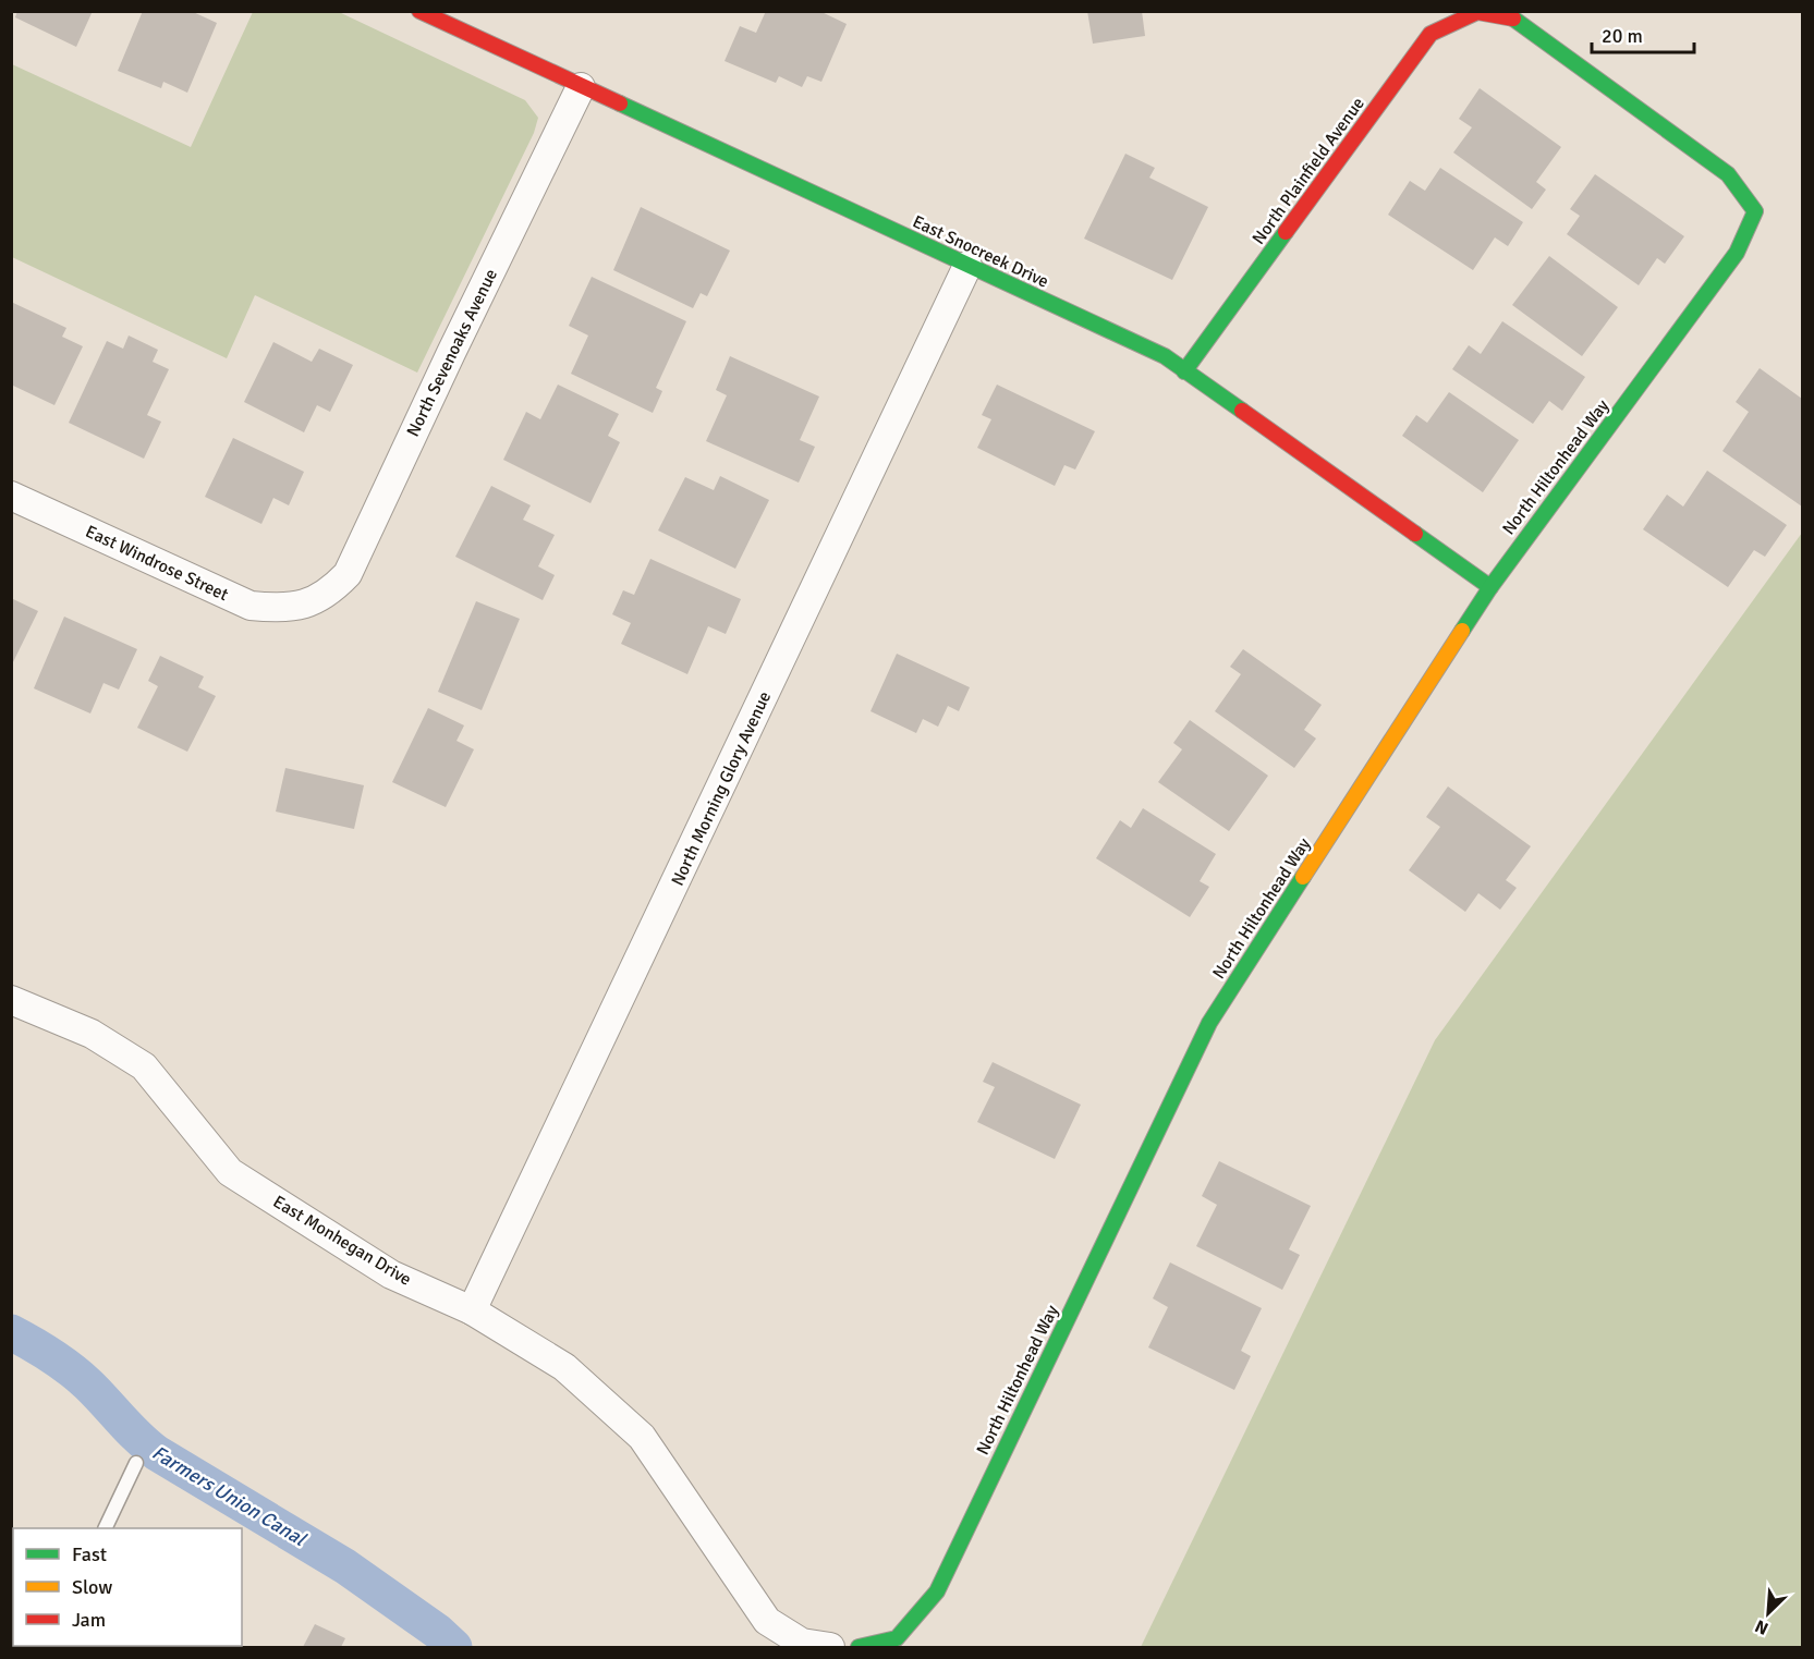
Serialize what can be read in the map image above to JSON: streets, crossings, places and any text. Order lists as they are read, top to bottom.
{
  "streets": {
    "street": [
      "North Plainfield Avenue",
      "East Snocreek Drive",
      "North Sevenoaks Avenue",
      "North Hiltonhead Way",
      "East Windrose Street",
      "North Morning Glory Avenue",
      "East Monhegan Drive"
    ]
  },
  "crossings": [
    ["North Plainfield Avenue", "East Snocreek Drive"],
    ["North Plainfield Avenue", "North Hiltonhead Way"],
    ["East Snocreek Drive", "North Sevenoaks Avenue"],
    ["East Snocreek Drive", "North Hiltonhead Way"],
    ["East Snocreek Drive", "North Morning Glory Avenue"],
    ["North Sevenoaks Avenue", "East Windrose Street"],
    ["North Morning Glory Avenue", "East Monhegan Drive"]
  ],
  "water": ["Farmers Union Canal"],
  "legend": ["Fast", "Slow", "Jam"],
  "scale_bar": "20 m",
  "north": "bottom left"
}
